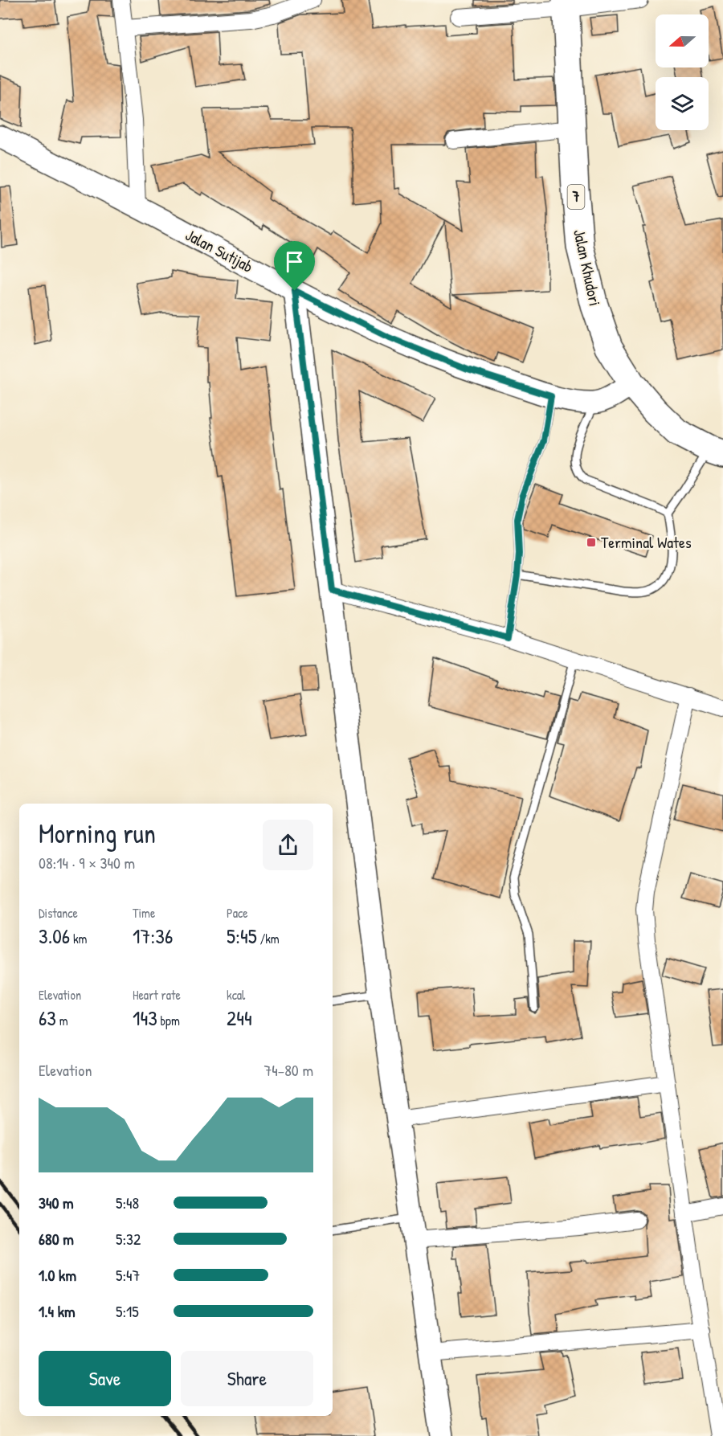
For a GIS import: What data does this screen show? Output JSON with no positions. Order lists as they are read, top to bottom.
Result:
{
  "streets": {
    "highway": ["7", "Jalan Khudori"],
    "street": ["Jalan Sutijab"]
  },
  "crossings": [
    ["7", "Jalan Sutijab"],
    ["7", "Jalan Khudori"],
    ["Jalan Sutijab", "Jalan Khudori"]
  ],
  "places": {
    "transit": ["Terminal Wates"]
  },
  "north": "left",
  "page": {
    "heading": ["Morning run", "08:14 · 9 × 340 m"],
    "stats": [
      ["Distance", "3.06 km"],
      ["Time", "17:36"],
      ["Pace", "5:45 /km"],
      ["Elevation", "63 m"],
      ["Heart rate", "143 bpm"],
      ["kcal", "244"]
    ],
    "chart": ["Elevation", "74–80 m"],
    "list": [
      {
        "name": "340 m",
        "note": "5:48"
      },
      {
        "name": "680 m",
        "note": "5:32"
      },
      {
        "name": "1.0 km",
        "note": "5:47"
      },
      {
        "name": "1.4 km",
        "note": "5:15"
      }
    ],
    "buttons": ["Save", "Share"]
  }
}
